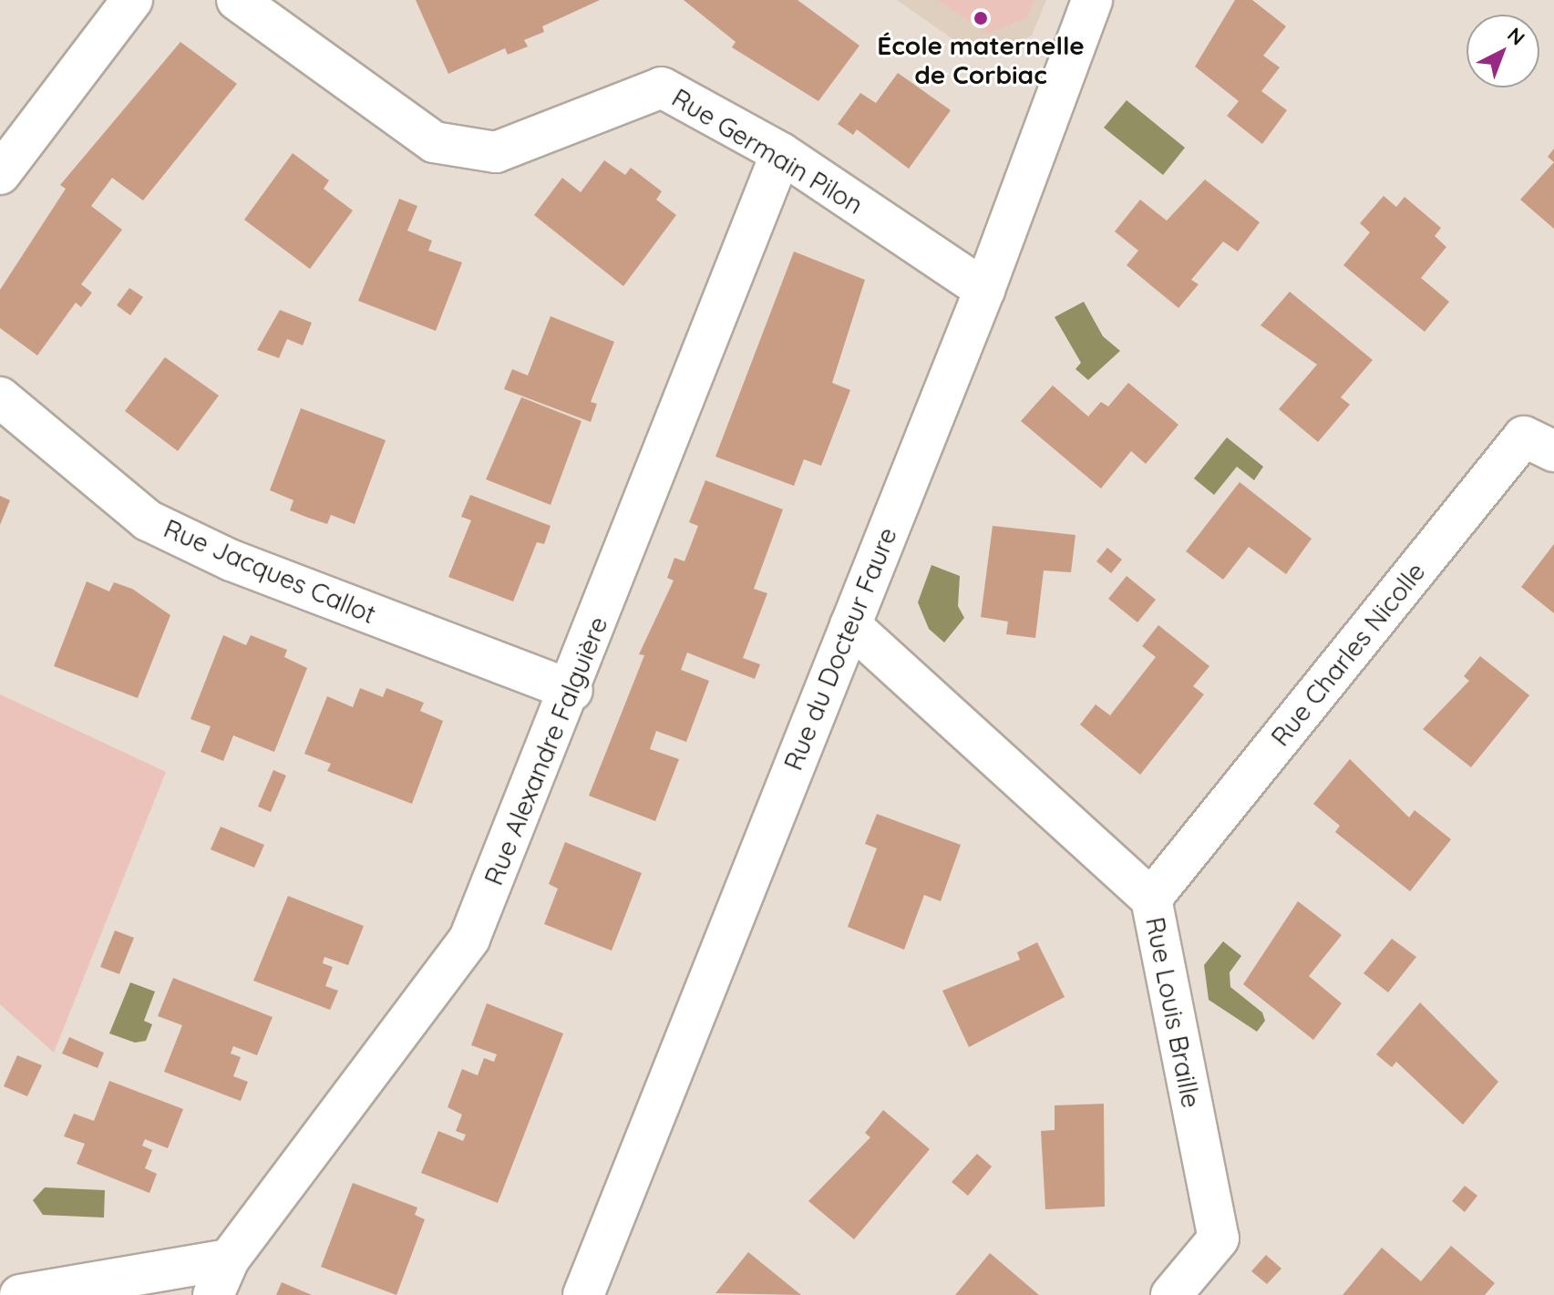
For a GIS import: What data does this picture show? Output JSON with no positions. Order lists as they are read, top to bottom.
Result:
{
  "streets": {
    "street": [
      "Rue Germain Pilon",
      "Rue Jacques Callot",
      "Rue du Docteur Faure",
      "Rue Charles Nicolle",
      "Rue Alexandre Falguière",
      "Rue Louis Braille"
    ]
  },
  "crossings": [
    ["Rue Germain Pilon", "Rue du Docteur Faure"],
    ["Rue Germain Pilon", "Rue Alexandre Falguière"],
    ["Rue Jacques Callot", "Rue Alexandre Falguière"],
    ["Rue du Docteur Faure", "Rue Louis Braille"],
    ["Rue Charles Nicolle", "Rue Louis Braille"]
  ],
  "places": ["École maternelle de Corbiac"],
  "north": "top right"
}
